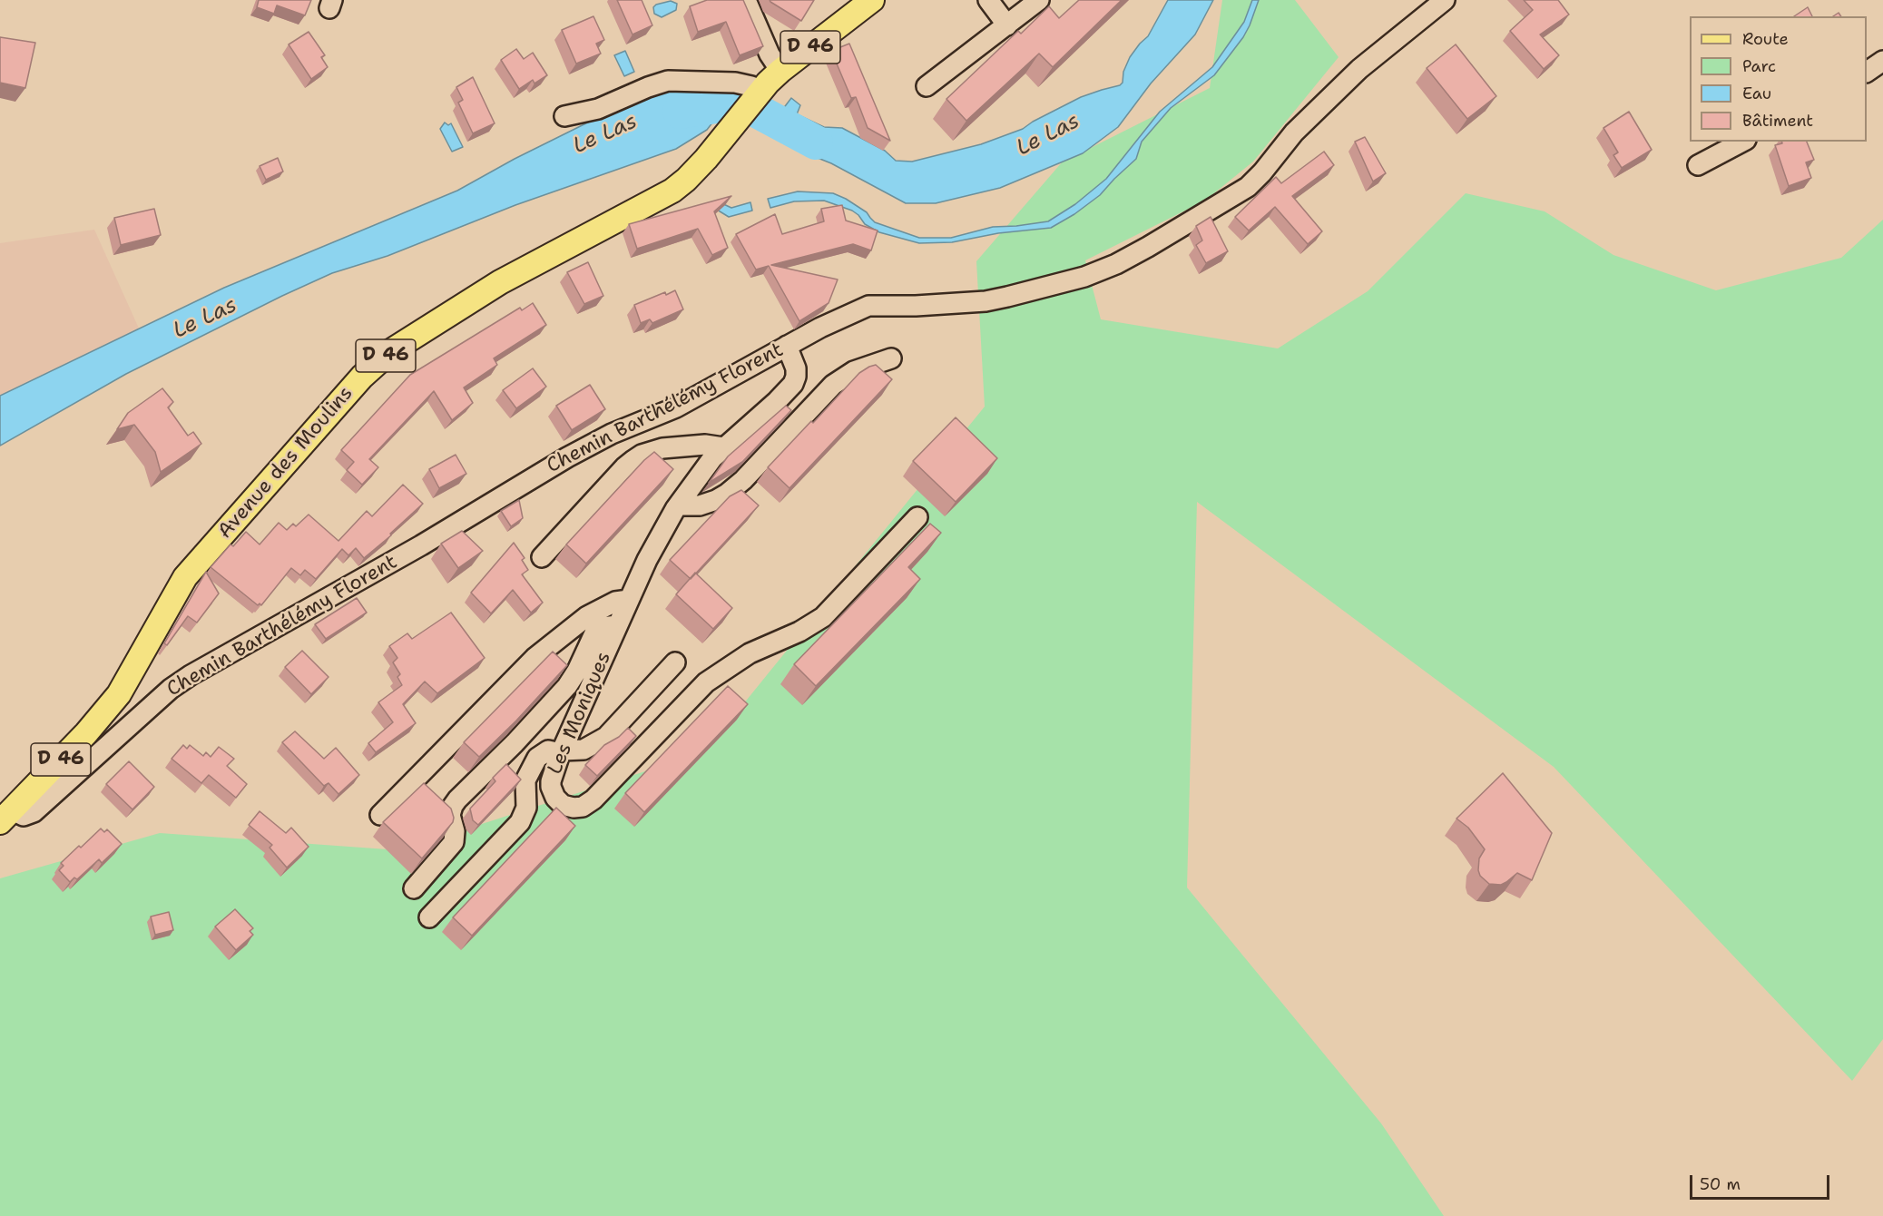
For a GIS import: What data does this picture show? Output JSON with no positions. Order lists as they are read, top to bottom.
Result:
{
  "streets": {
    "main road": ["D 46", "Avenue des Moulins"],
    "street": ["Chemin Barthélémy Florent", "Les Moniques"]
  },
  "crossings": [
    ["Chemin Barthélémy Florent", "Avenue des Moulins"],
    ["Chemin Barthélémy Florent", "Les Moniques"]
  ],
  "water": ["Le Las"],
  "legend": [
    "Route",
    "Parc",
    "Eau",
    "Bâtiment"
  ],
  "scale_bar": "50 m"
}
